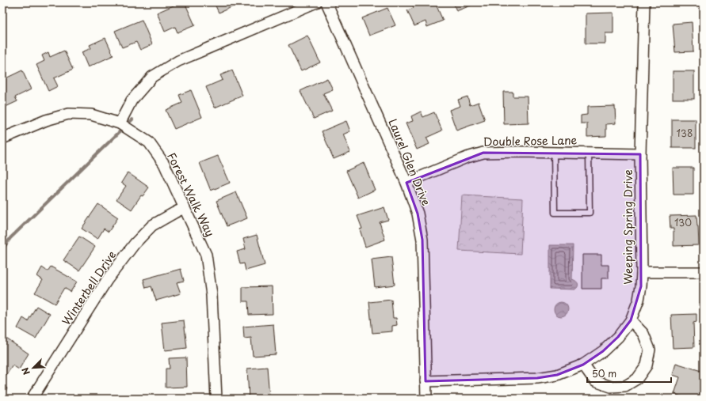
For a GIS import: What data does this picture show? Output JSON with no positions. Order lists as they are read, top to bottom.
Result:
{
  "streets": {
    "street": [
      "Double Rose Lane",
      "Laurel Glen Drive",
      "Forest Walk Way",
      "Weeping Spring Drive",
      "Winterbell Drive"
    ]
  },
  "crossings": [
    ["Double Rose Lane", "Laurel Glen Drive"],
    ["Double Rose Lane", "Weeping Spring Drive"],
    ["Laurel Glen Drive", "Weeping Spring Drive"],
    ["Forest Walk Way", "Winterbell Drive"]
  ],
  "house_numbers": ["138", "130"],
  "scale_bar": "50 m",
  "north": "bottom left"
}
